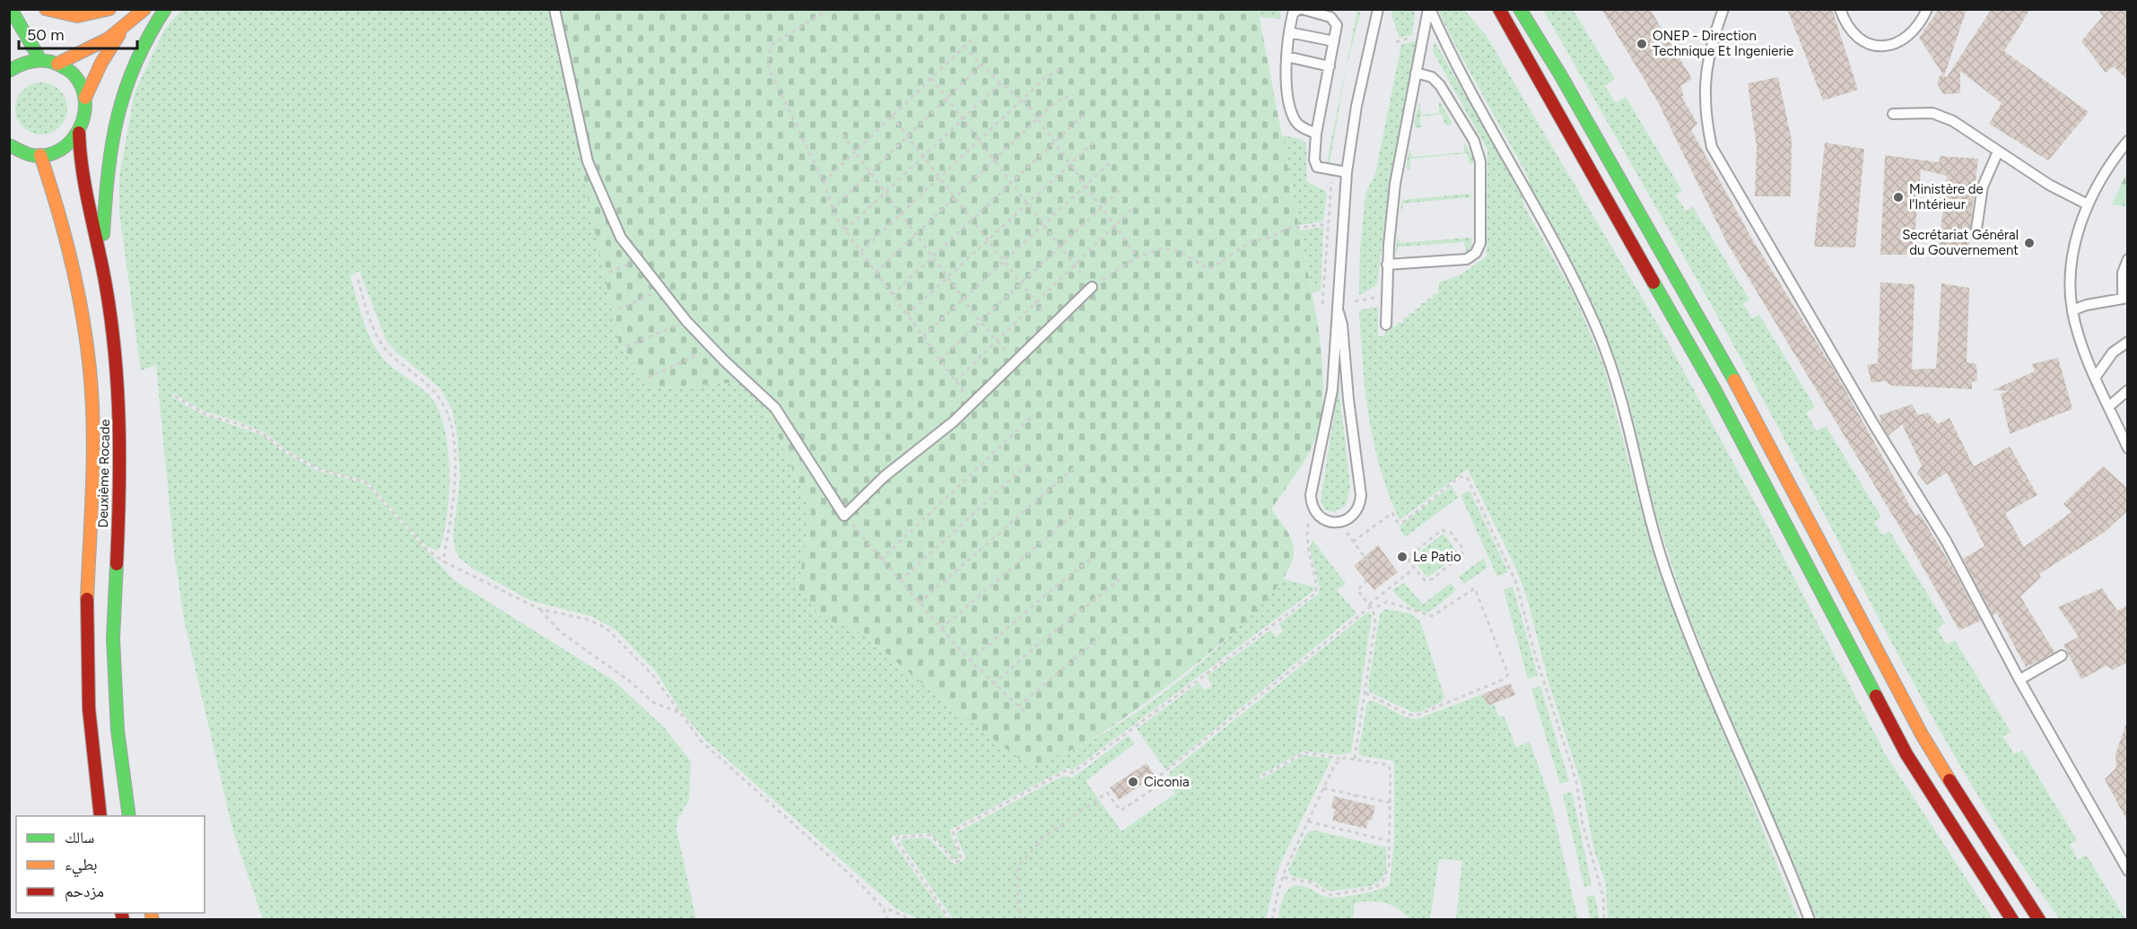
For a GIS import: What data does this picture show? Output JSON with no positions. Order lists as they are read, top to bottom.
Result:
{
  "streets": {
    "main road": ["Deuxième Rocade"]
  },
  "places": [
    "ONEP - Direction Technique Et Ingenierie",
    "Ministère de l'Intérieur",
    "Secrétariat Général du Gouvernement",
    "Le Patio",
    "Ciconia"
  ],
  "legend": ["سالك", "بطيء", "مزدحم"],
  "scale_bar": "50 m"
}
